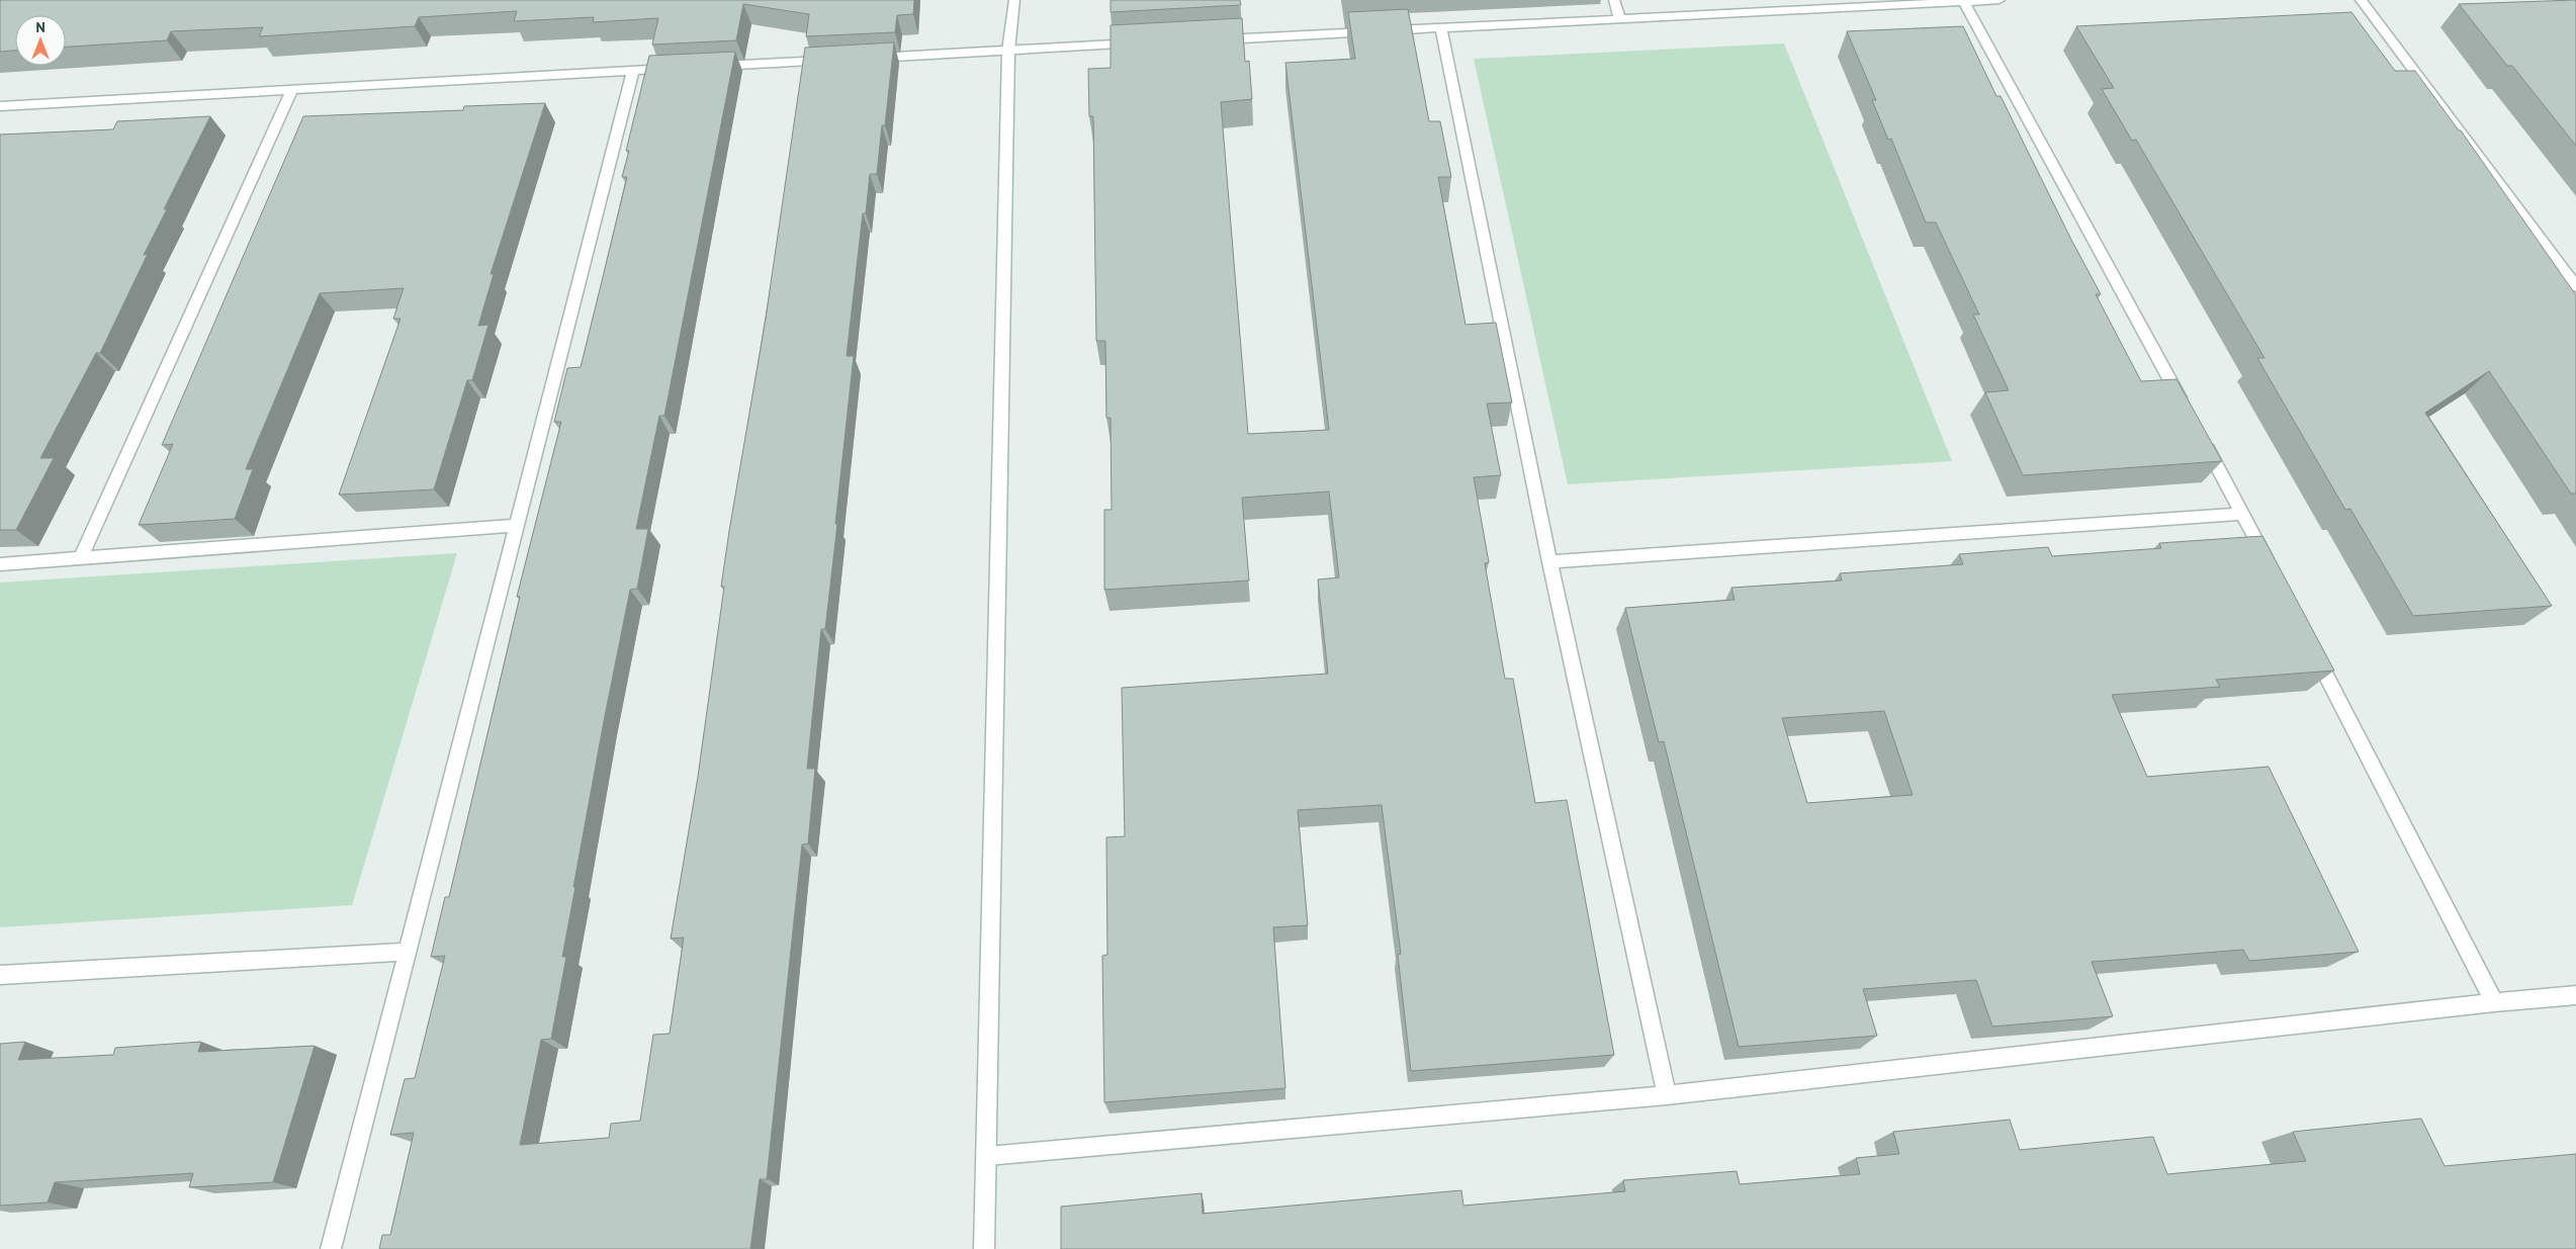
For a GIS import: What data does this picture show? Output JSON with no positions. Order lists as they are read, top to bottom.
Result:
{
  "north": "top"
}
